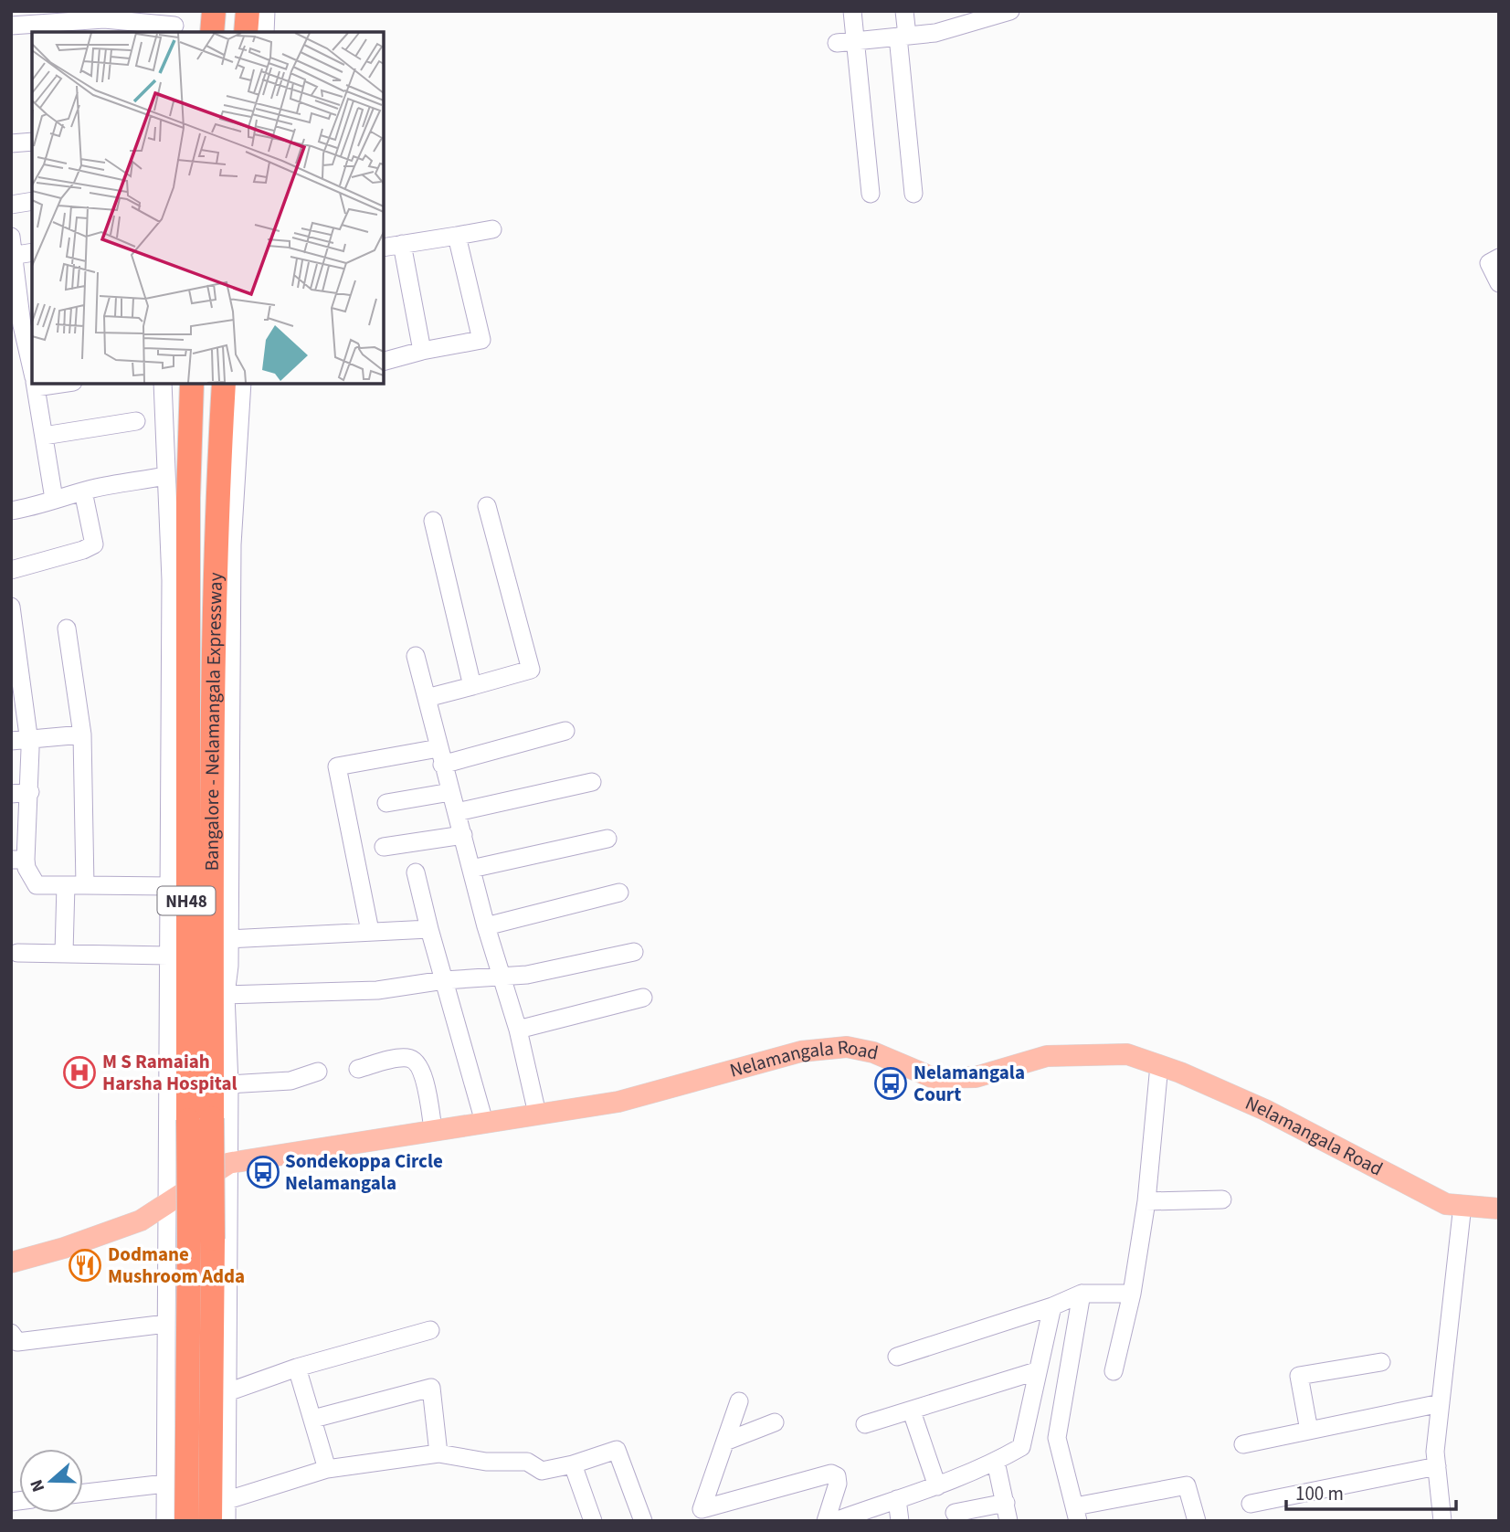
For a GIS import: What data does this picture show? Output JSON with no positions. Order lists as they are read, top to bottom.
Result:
{
  "streets": {
    "highway": ["Bangalore - Nelamangala Expressway", "NH48"],
    "main road": ["Nelamangala Road"]
  },
  "places": {
    "hospital": ["M S Ramaiah Harsha Hospital"],
    "bus stop": ["Nelamangala Court", "Sondekoppa Circle Nelamangala"],
    "restaurant": ["Dodmane Mushroom Adda"]
  },
  "scale_bar": "100 m",
  "north": "left"
}
